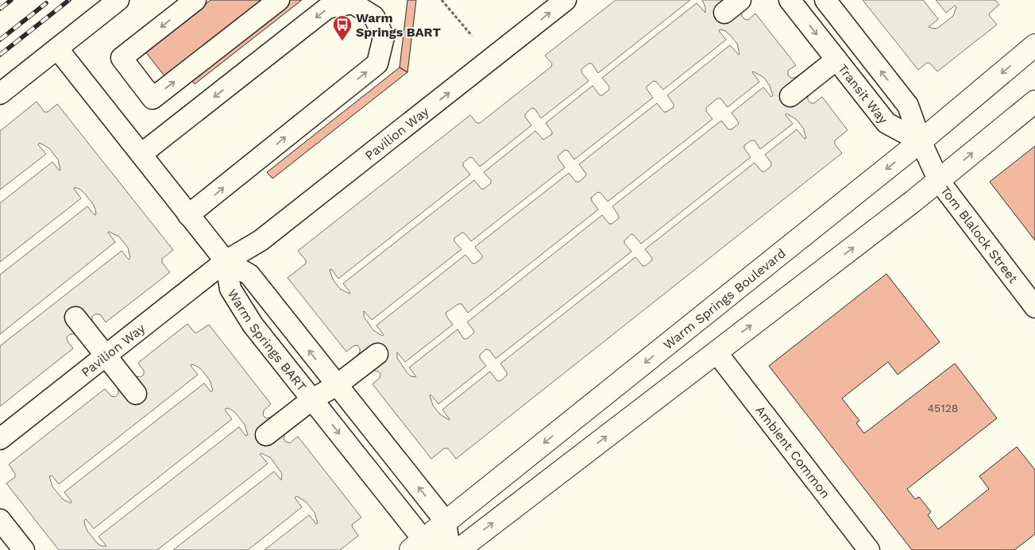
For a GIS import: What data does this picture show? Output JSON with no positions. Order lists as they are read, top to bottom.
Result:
{
  "streets": {
    "main road": ["Warm Springs Boulevard"],
    "street": [
      "Transit Way",
      "Pavilion Way",
      "Tom Blalock Street",
      "Warm Springs BART",
      "Ambient Common"
    ]
  },
  "crossings": [
    ["Transit Way", "Warm Springs Boulevard"],
    ["Pavilion Way", "Warm Springs BART"],
    ["Warm Springs Boulevard", "Warm Springs BART"]
  ],
  "places": {
    "bus stop": ["Warm Springs BART"]
  },
  "house_numbers": ["45128"]
}
